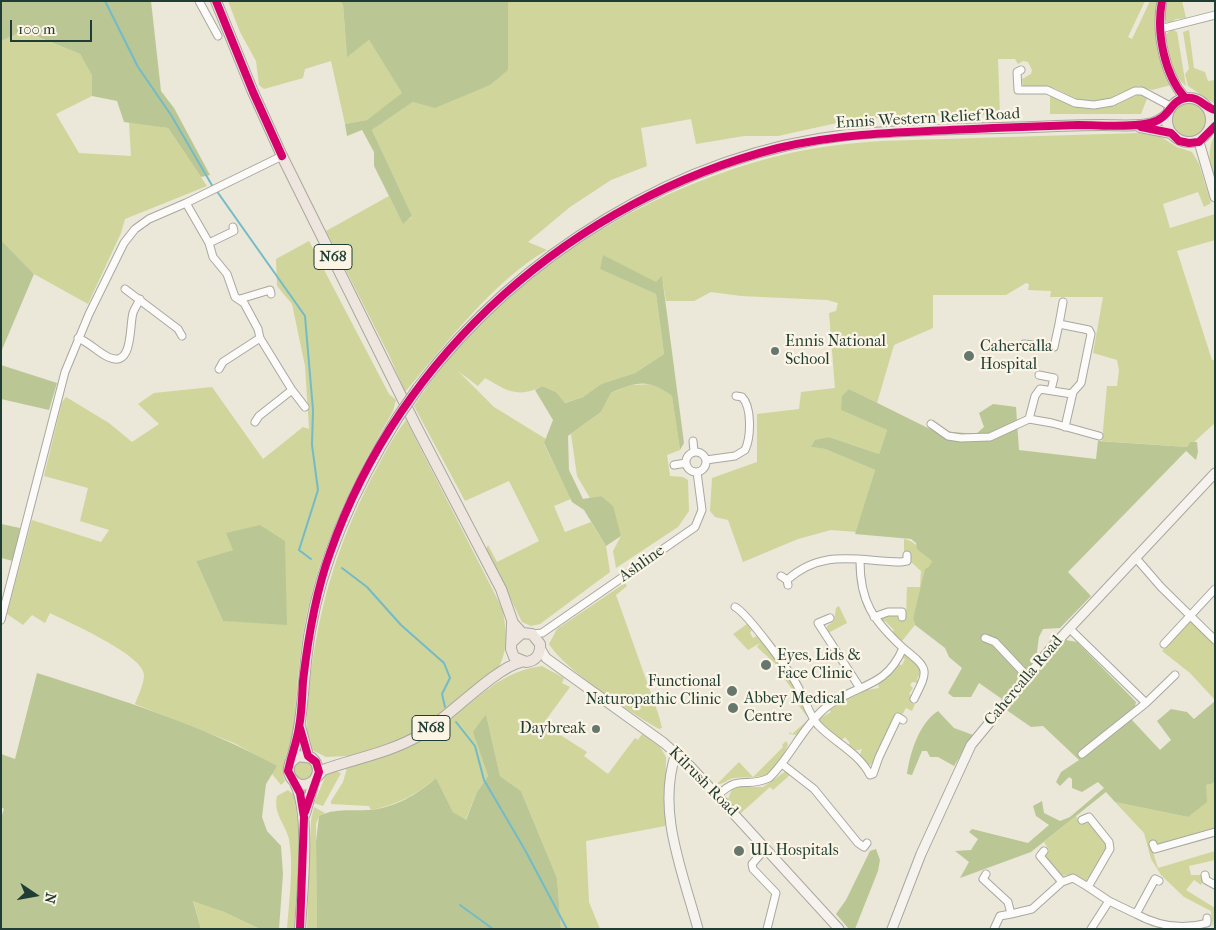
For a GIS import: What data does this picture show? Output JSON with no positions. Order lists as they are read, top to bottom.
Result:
{
  "streets": {
    "main road": ["Ennis Western Relief Road", "N68"],
    "street": ["Ashline", "Cahercalla Road", "Kilrush Road"]
  },
  "crossings": [
    ["Ennis Western Relief Road", "N68"],
    ["N68", "Ashline"],
    ["N68", "Kilrush Road"],
    ["Ashline", "Kilrush Road"]
  ],
  "places": [
    "Ennis National School",
    "Cahercalla Hospital",
    "Eyes, Lids & Face Clinic",
    "Functional Naturopathic Clinic",
    "Abbey Medical Centre",
    "Daybreak",
    "UL Hospitals"
  ],
  "scale_bar": "100 m",
  "north": "right"
}
